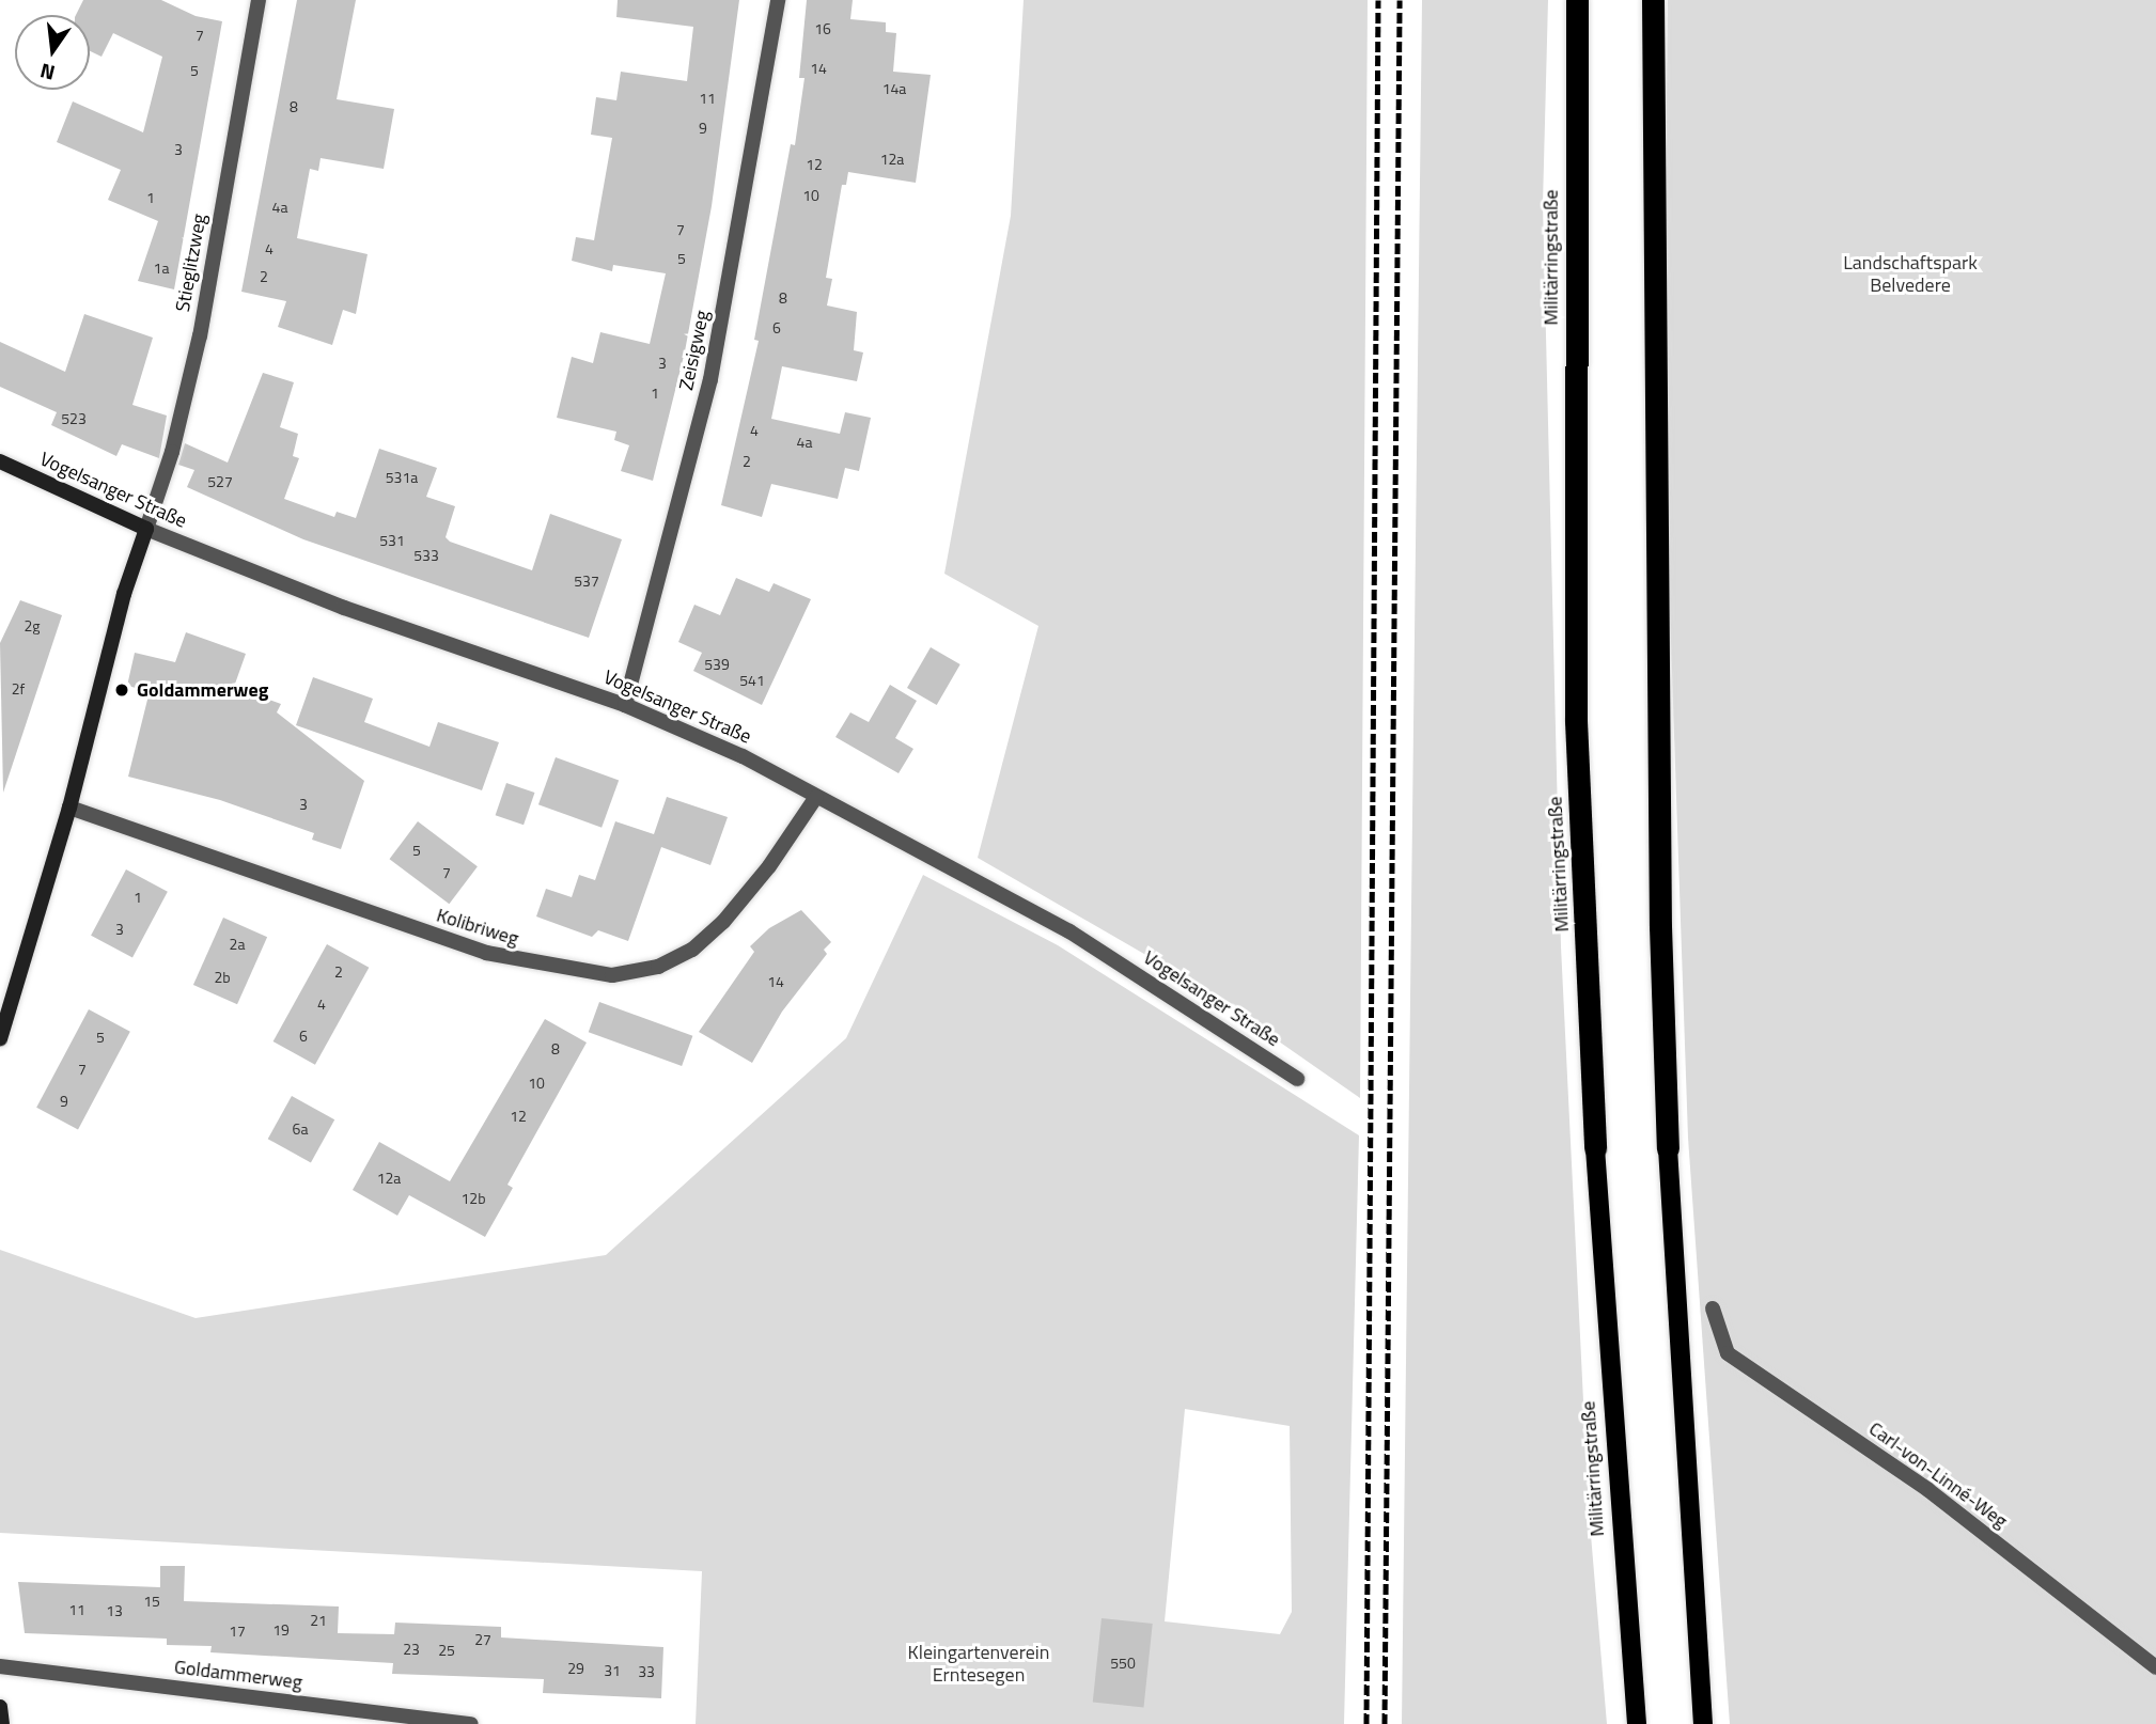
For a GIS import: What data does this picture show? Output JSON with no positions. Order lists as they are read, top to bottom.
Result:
{
  "streets": {
    "highway": ["Militärringstraße"],
    "street": [
      "Stieglitzweg",
      "Zeisigweg",
      "Vogelsanger Straße",
      "Kolibriweg",
      "Carl-von-Linné-Weg",
      "Goldammerweg"
    ]
  },
  "crossings": [
    ["Stieglitzweg", "Vogelsanger Straße"],
    ["Zeisigweg", "Vogelsanger Straße"],
    ["Vogelsanger Straße", "Kolibriweg"]
  ],
  "parks": ["Landschaftspark Belvedere", "Kleingartenverein Erntesegen"],
  "places": ["Goldammerweg"],
  "house_numbers": [
    "16",
    "7",
    "14",
    "5",
    "14a",
    "11",
    "8",
    "9",
    "3",
    "12a",
    "12",
    "10",
    "1",
    "4a",
    "7",
    "4",
    "5",
    "1a",
    "2",
    "8",
    "6",
    "3",
    "1",
    "523",
    "4",
    "4a",
    "2",
    "531a",
    "527",
    "531",
    "533",
    "537",
    "2g",
    "539",
    "541",
    "2f",
    "3",
    "5",
    "7",
    "1",
    "3",
    "2a",
    "2",
    "2b",
    "14",
    "4",
    "6",
    "5",
    "8",
    "7",
    "10",
    "9",
    "12",
    "6a",
    "12a",
    "12b",
    "15",
    "11",
    "13",
    "21",
    "19",
    "17",
    "27",
    "23",
    "25",
    "550",
    "29",
    "31",
    "33"
  ],
  "north": "bottom"
}
